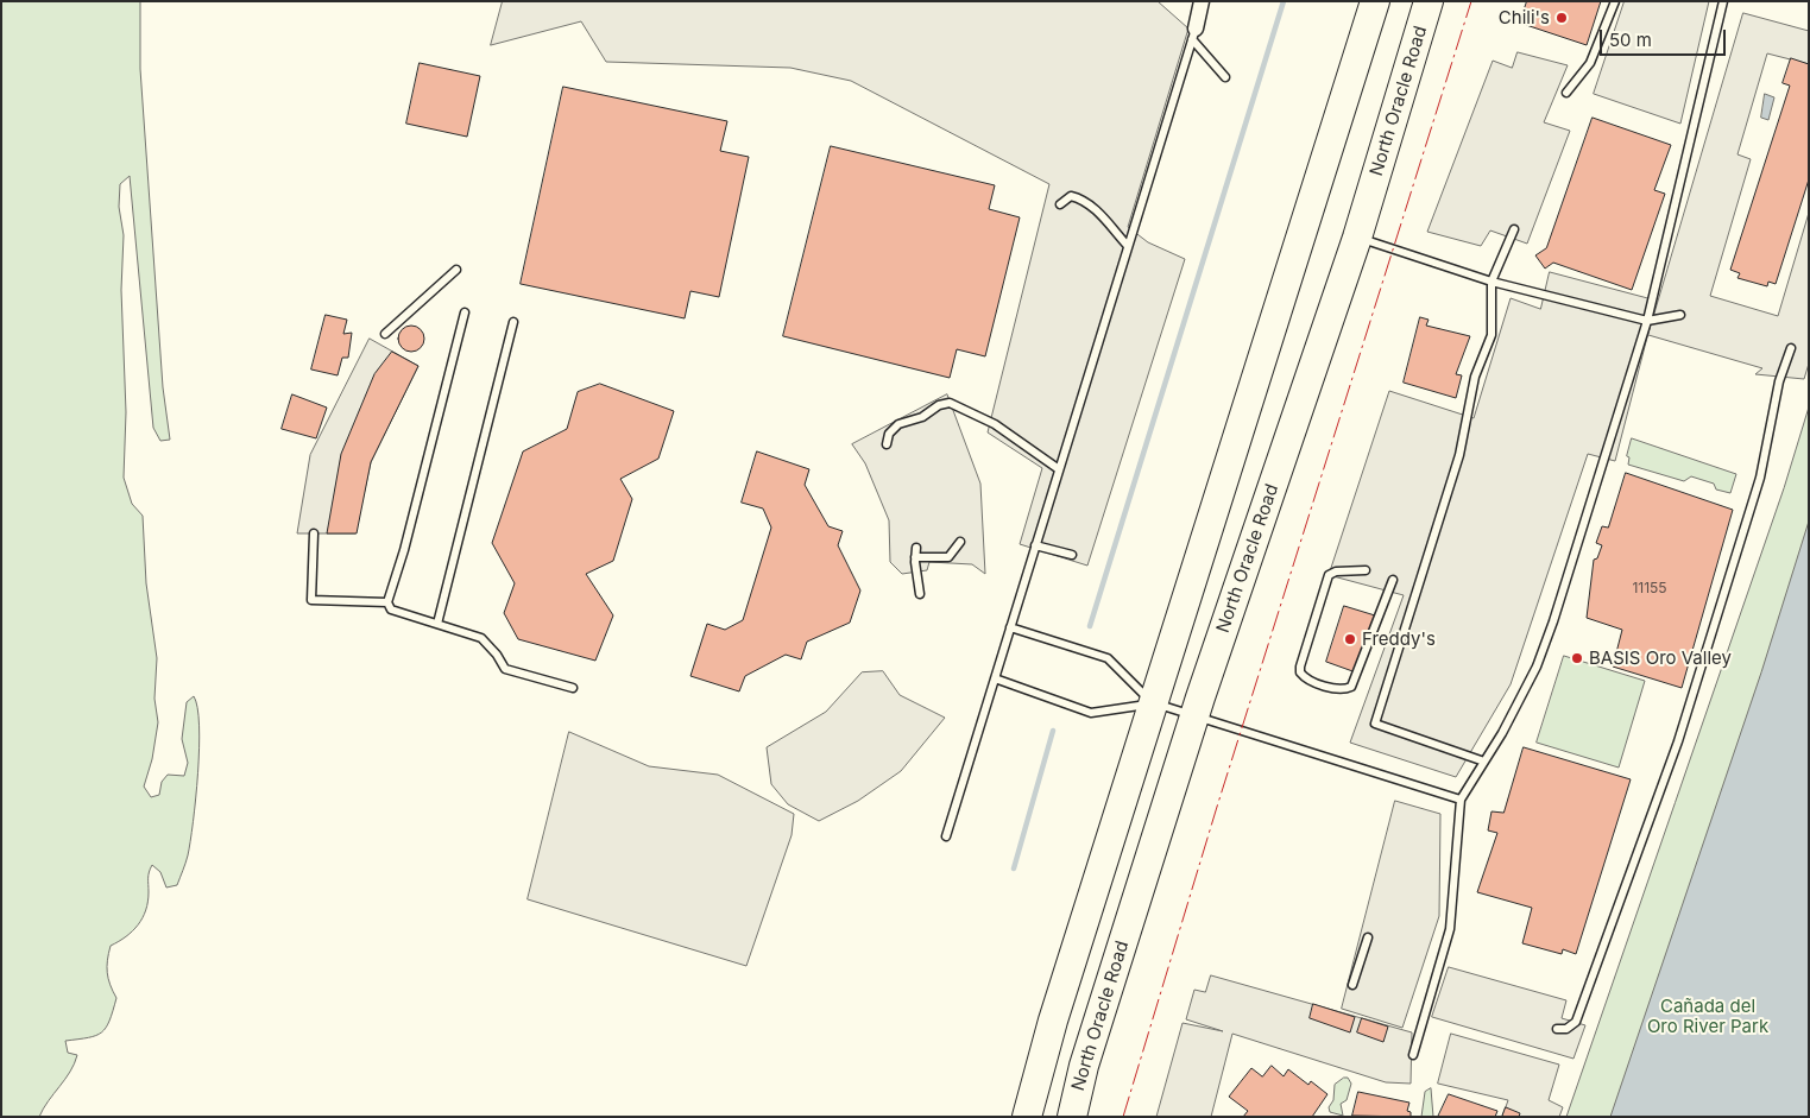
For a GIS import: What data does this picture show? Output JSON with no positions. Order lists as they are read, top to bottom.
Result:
{
  "streets": {
    "highway": ["North Oracle Road"]
  },
  "parks": ["Cañada del Oro River Park"],
  "places": ["Chili's", "Freddy's", "BASIS Oro Valley"],
  "house_numbers": ["11155"],
  "scale_bar": "50 m"
}
